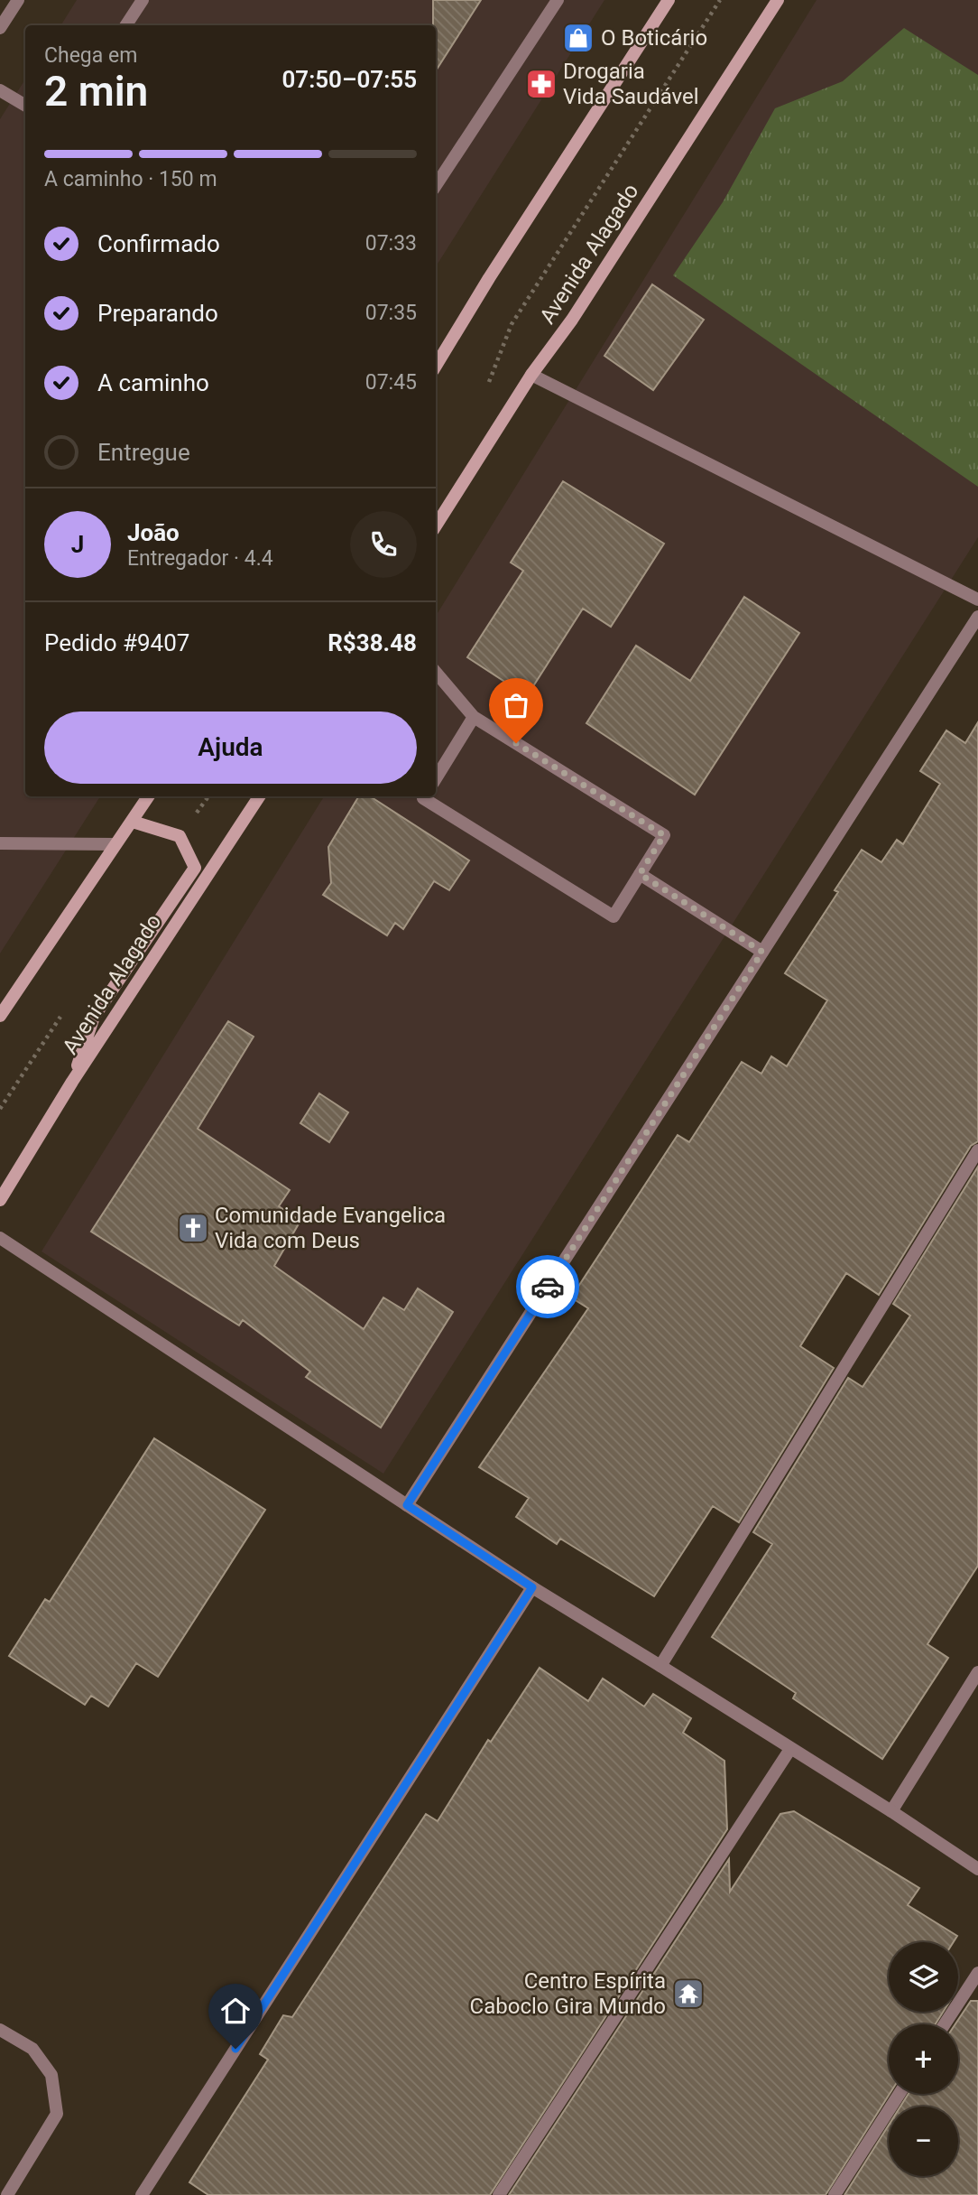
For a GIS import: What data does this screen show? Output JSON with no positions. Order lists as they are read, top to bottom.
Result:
{
  "streets": {
    "main road": ["Avenida Alagado"]
  },
  "places": {
    "shop": ["O Boticário"],
    "pharmacy": ["Drogaria Vida Saudável"],
    "church": ["Comunidade Evangelica Vida com Deus"],
    "temple": ["Centro Espírita Caboclo Gira Mundo"]
  },
  "page": {
    "heading": ["2 min", "Chega em", "07:50–07:55"],
    "panel": [
      "João",
      "Entregador · 4.4",
      "Pedido #9407",
      "R$38.48"
    ],
    "bar": "A caminho · 150 m",
    "list": [
      ["Confirmado", "07:33"],
      ["Preparando", "07:35"],
      ["A caminho", "07:45"],
      "Entregue"
    ],
    "round": "J",
    "buttons": "Ajuda",
    "map_buttons": ["+", "−"]
  }
}
